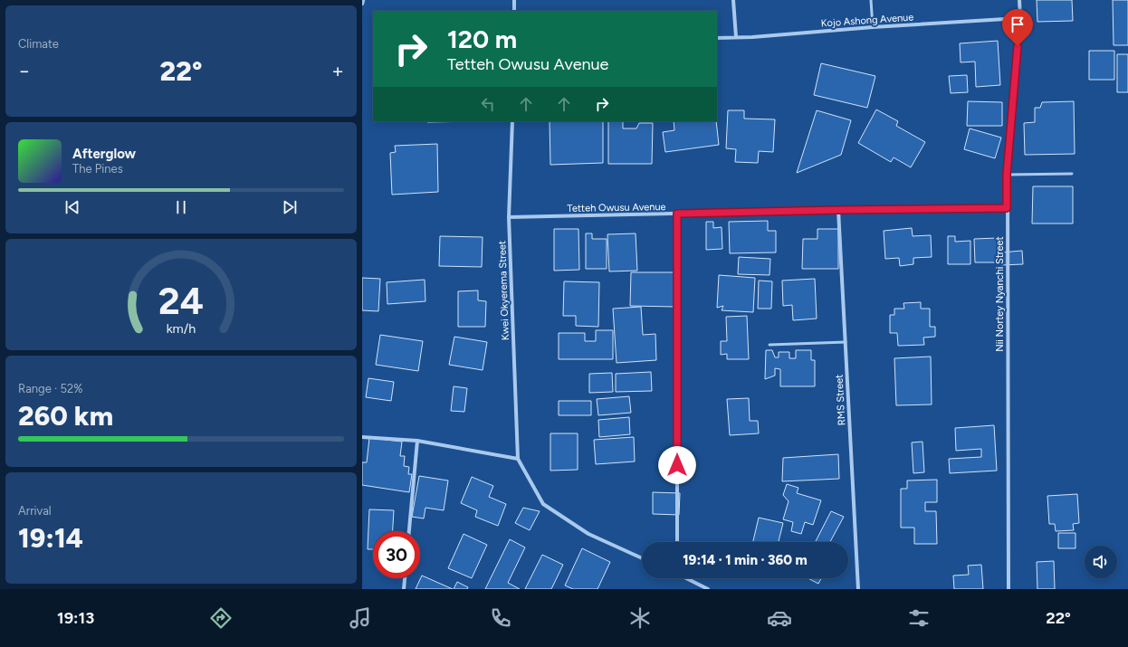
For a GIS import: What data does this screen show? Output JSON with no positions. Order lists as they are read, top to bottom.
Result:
{
  "streets": {
    "street": [
      "Kojo Ashong Avenue",
      "Tetteh Owusu Avenue",
      "Kwei Okyerema Street",
      "Nii Nortey Nyanchi Street",
      "RMS Street"
    ]
  },
  "crossings": [
    ["Kojo Ashong Avenue", "Nii Nortey Nyanchi Street"],
    ["Tetteh Owusu Avenue", "Kwei Okyerema Street"],
    ["Tetteh Owusu Avenue", "Nii Nortey Nyanchi Street"],
    ["Tetteh Owusu Avenue", "RMS Street"]
  ],
  "page": {
    "tile": [
      "Climate",
      ["Range · 52%", "260 km"],
      ["Arrival", "19:14"]
    ],
    "turn": ["120 m", "Tetteh Owusu Avenue"],
    "heat": ["−", "22°", "+"],
    "song": ["Afterglow", "The Pines"],
    "limit": "30",
    "trip": "19:14 · 1 min · 360 m",
    "tabs": ["19:13", "22°"],
    "gauge": ["24", "km/h"]
  }
}
